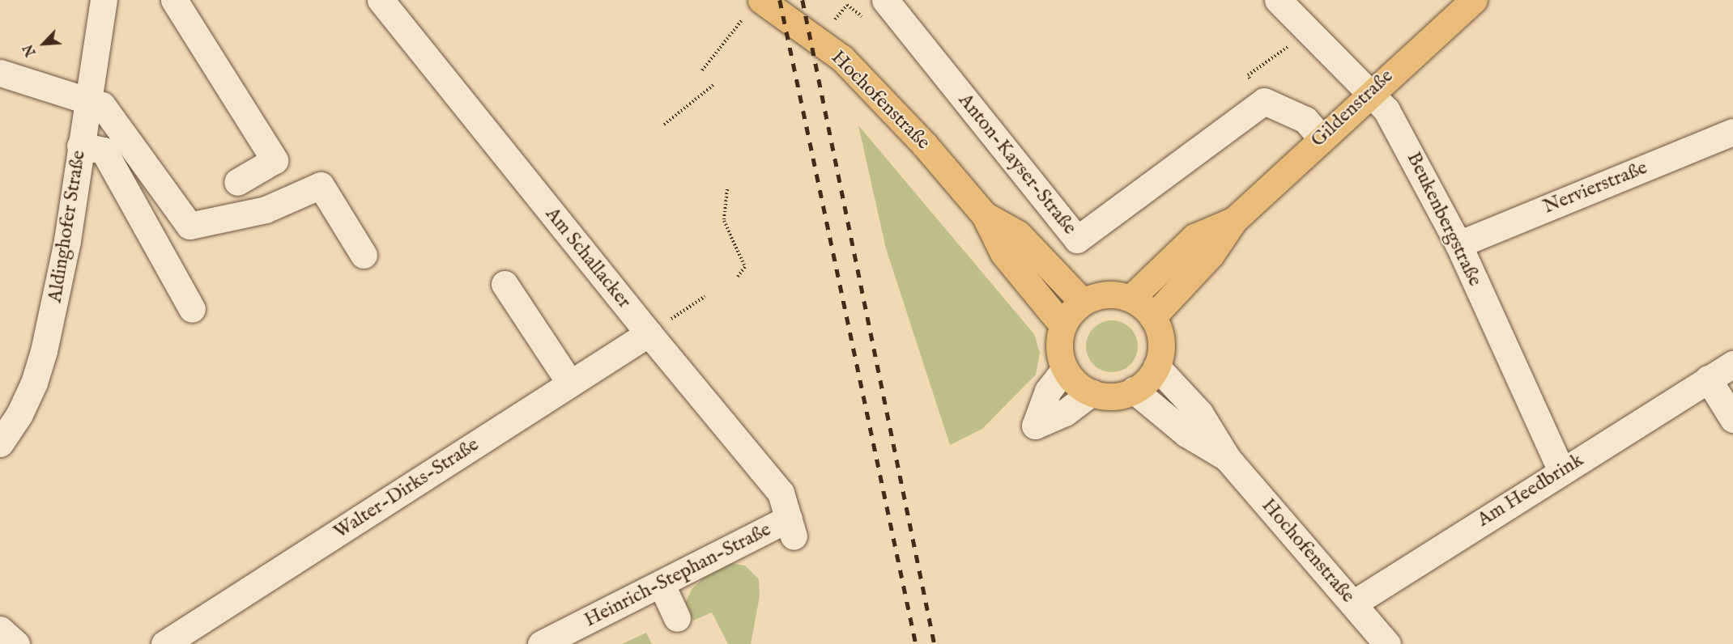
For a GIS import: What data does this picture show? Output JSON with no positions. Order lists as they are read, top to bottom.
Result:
{
  "streets": {
    "main road": ["Hochofenstraße", "Gildenstraße"],
    "street": [
      "Anton-Kayser-Straße",
      "Nervierstraße",
      "Beukenbergstraße",
      "Aldinghofer Straße",
      "Am Schallacker",
      "Walter-Dirks-Straße",
      "Am Heedbrink",
      "Heinrich-Stephan-Straße"
    ]
  },
  "crossings": [
    ["Hochofenstraße", "Gildenstraße"],
    ["Hochofenstraße", "Am Heedbrink"],
    ["Gildenstraße", "Beukenbergstraße"],
    ["Nervierstraße", "Beukenbergstraße"],
    ["Beukenbergstraße", "Am Heedbrink"],
    ["Am Schallacker", "Walter-Dirks-Straße"],
    ["Am Schallacker", "Heinrich-Stephan-Straße"]
  ],
  "north": "bottom left"
}
